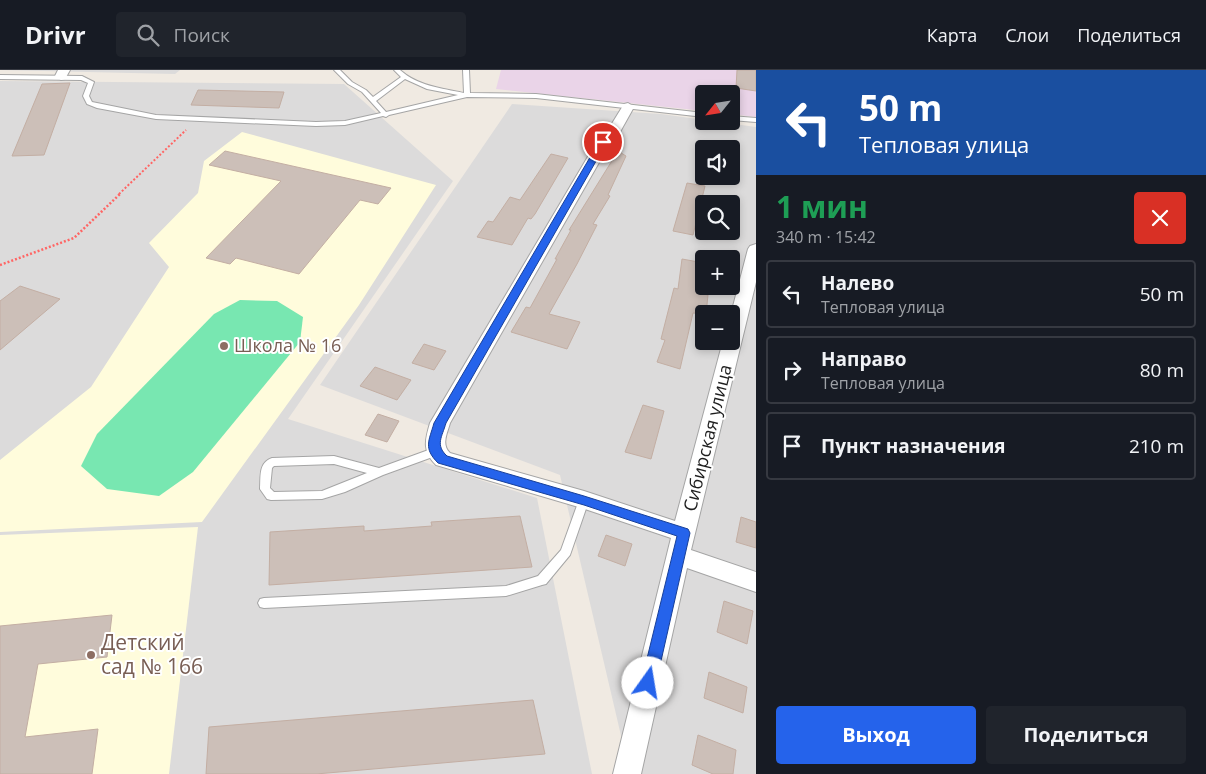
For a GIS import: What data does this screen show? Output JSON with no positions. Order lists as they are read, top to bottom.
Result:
{
  "streets": {
    "street": ["Сибирская улица"]
  },
  "places": ["Школа № 16", "Детский сад № 166"],
  "north": "bottom left",
  "page": {
    "header": "Drivr",
    "search": "Поиск",
    "nav": ["Карта", "Слои", "Поделиться"],
    "turn": ["50 m", "Тепловая улица"],
    "map_buttons": ["+", "−"],
    "heading": ["1 мин", "340 m · 15:42"],
    "list": [
      {
        "name": "Налево",
        "note": "Тепловая улица",
        "value": "50 m"
      },
      {
        "name": "Направо",
        "note": "Тепловая улица",
        "value": "80 m"
      },
      {
        "name": "Пункт назначения",
        "value": "210 m"
      }
    ],
    "buttons": ["Выход", "Поделиться"]
  }
}
